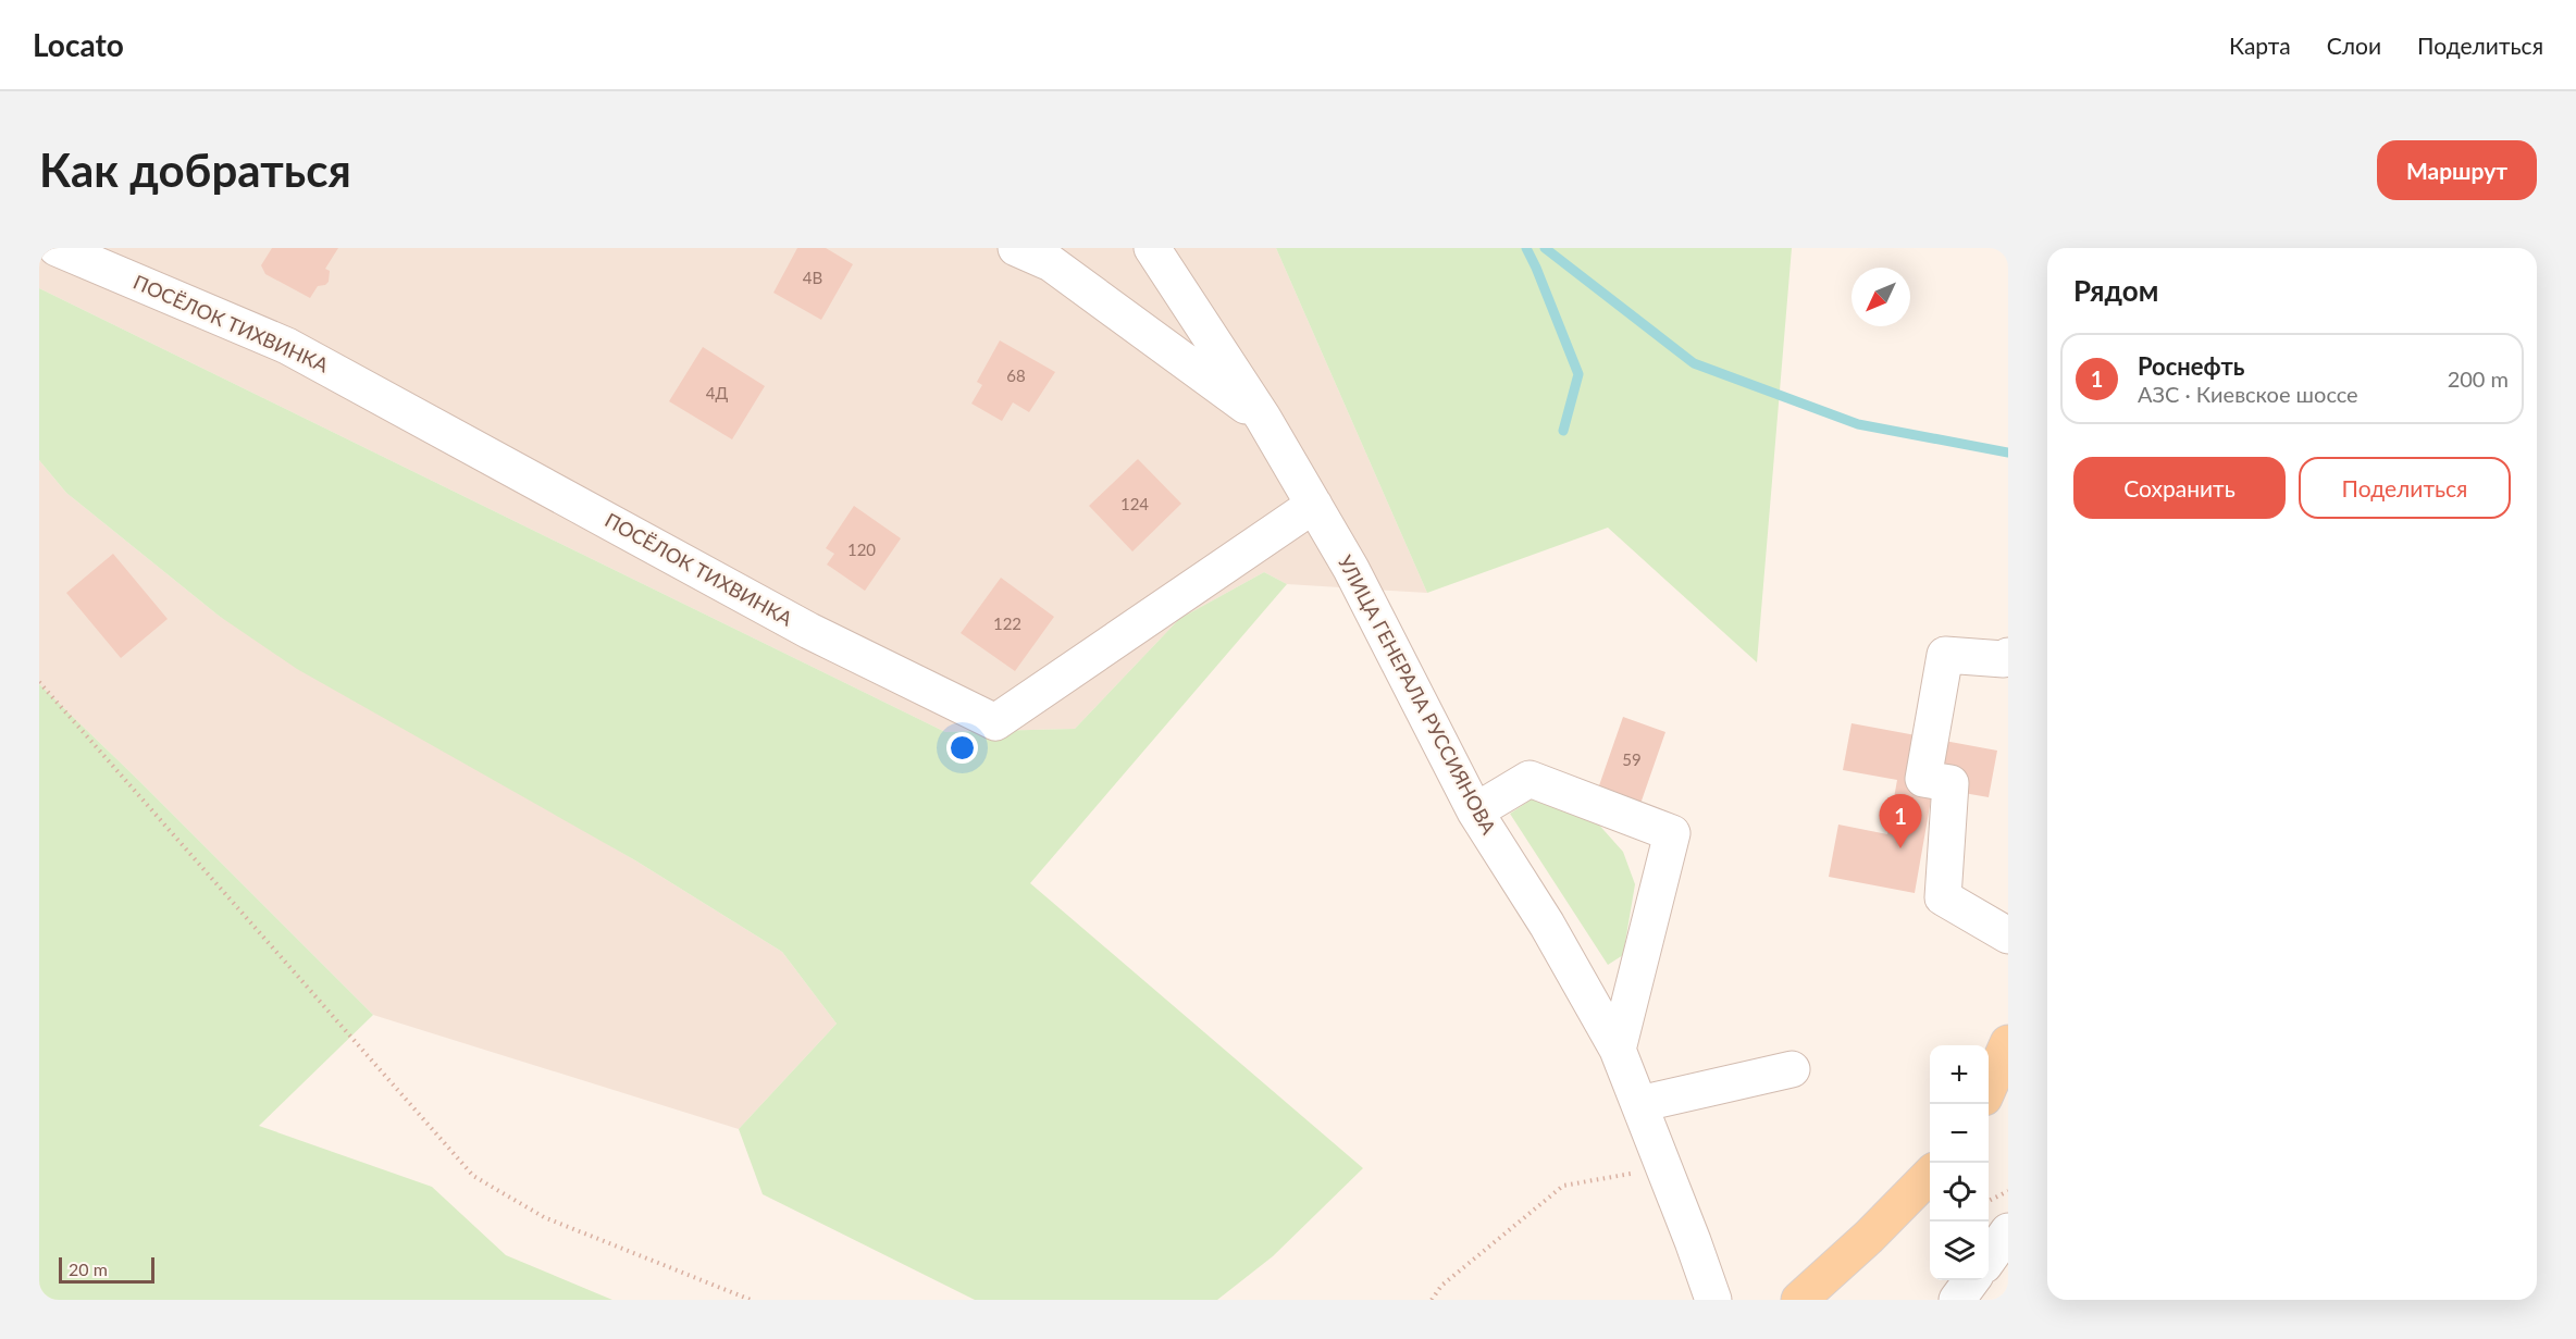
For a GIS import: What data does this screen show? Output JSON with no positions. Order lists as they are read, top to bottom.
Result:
{
  "streets": {
    "street": ["ПОСЁЛОК ТИХВИНКА", "УЛИЦА ГЕНЕРАЛА РУССИЯНОВА"]
  },
  "crossings": [
    ["ПОСЁЛОК ТИХВИНКА", "УЛИЦА ГЕНЕРАЛА РУССИЯНОВА"]
  ],
  "house_numbers": [
    "4В",
    "68",
    "4Д",
    "124",
    "120",
    "122",
    "59"
  ],
  "scale_bar": "20 m",
  "north": "bottom left",
  "page": {
    "header": "Locato",
    "nav": ["Карта", "Слои", "Поделиться"],
    "buttons": [
      "Маршрут",
      ["Сохранить", "Поделиться"]
    ],
    "title": "Как добраться",
    "heading": "Рядом",
    "list": [
      {
        "mark": "1",
        "name": "Роснефть",
        "note": "АЗС · Киевское шоссе",
        "value": "200 m"
      }
    ],
    "pins": "1",
    "map_buttons": ["+", "−"],
    "scale": "20 m"
  }
}
